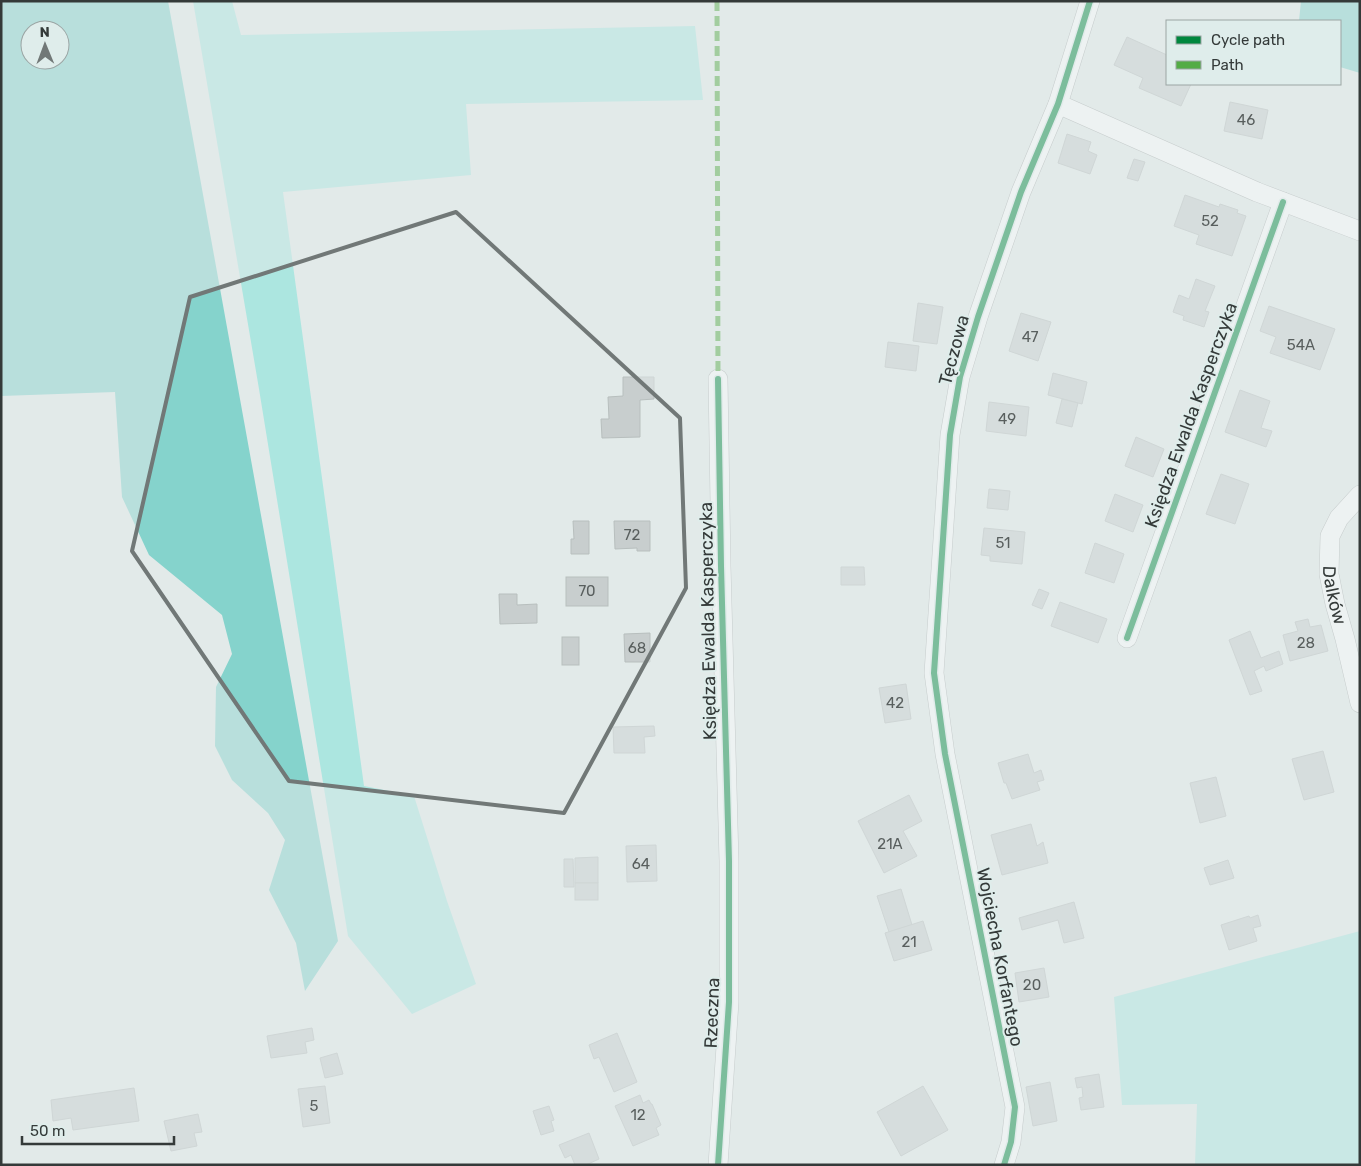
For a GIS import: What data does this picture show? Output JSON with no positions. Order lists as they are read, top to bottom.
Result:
{
  "streets": {
    "street": [
      "Tęczowa",
      "Księdza Ewalda Kasperczyka",
      "Dalków",
      "Wojciecha Korfantego",
      "Rzeczna"
    ]
  },
  "crossings": [
    ["Tęczowa", "Wojciecha Korfantego"],
    ["Księdza Ewalda Kasperczyka", "Rzeczna"]
  ],
  "house_numbers": [
    "46",
    "52",
    "47",
    "54A",
    "49",
    "72",
    "51",
    "70",
    "28",
    "68",
    "42",
    "21A",
    "64",
    "21",
    "20",
    "5",
    "12"
  ],
  "legend": ["Cycle path", "Path"],
  "scale_bar": "50 m",
  "north": "top"
}
